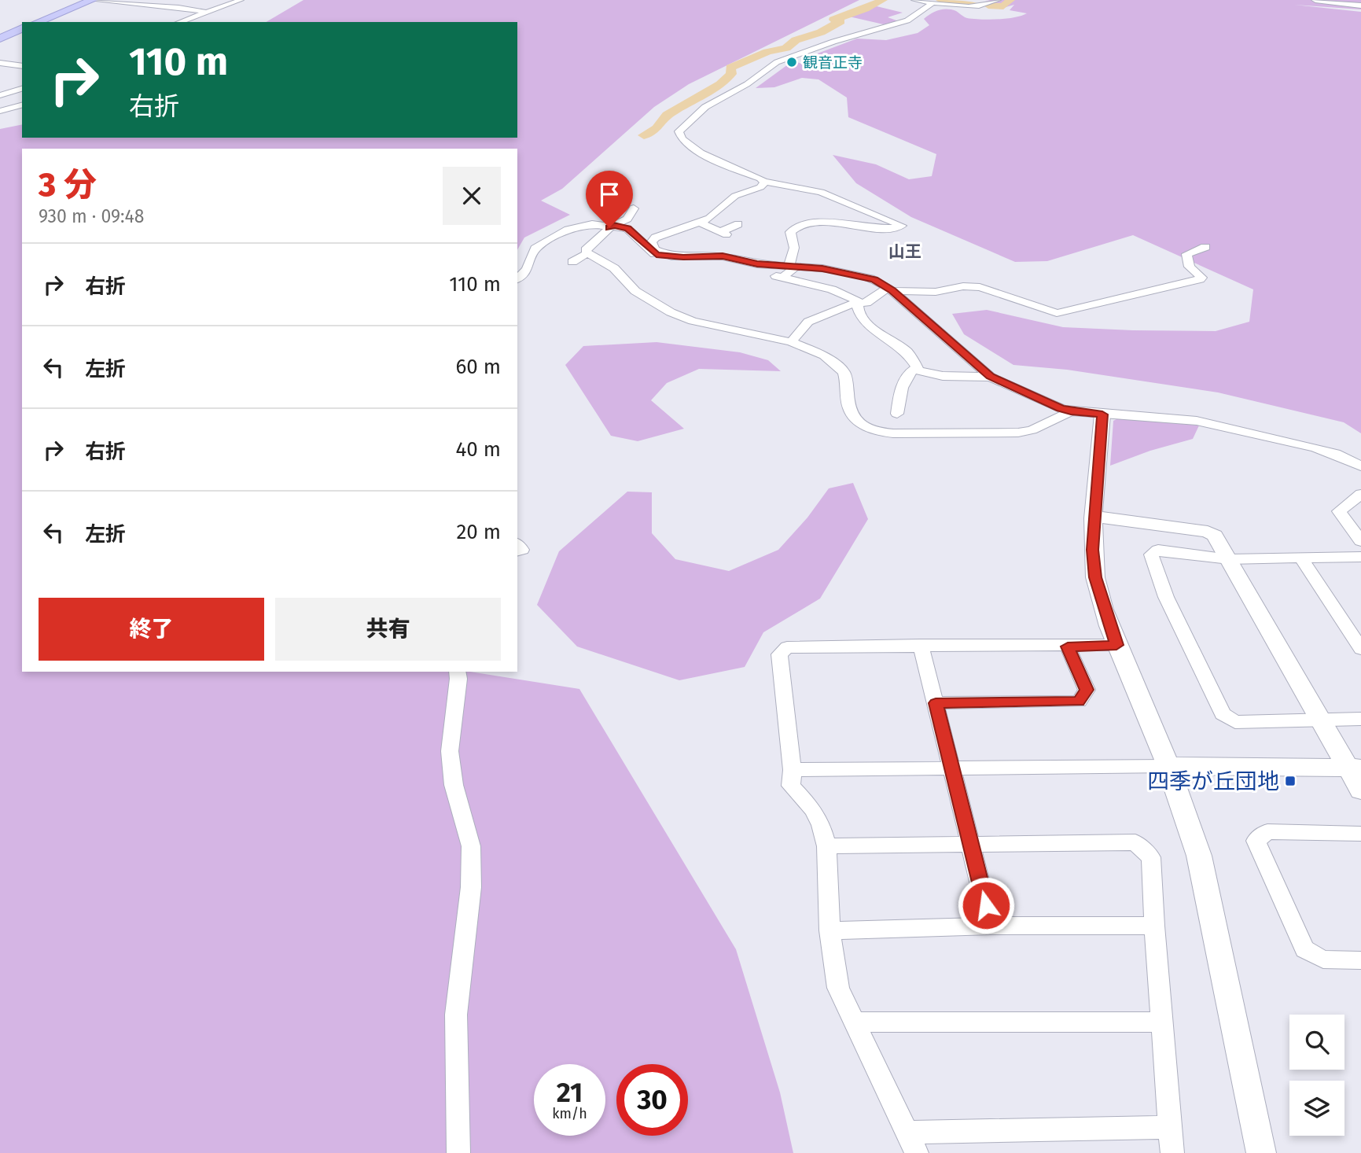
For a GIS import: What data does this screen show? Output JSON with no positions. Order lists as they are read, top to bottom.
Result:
{
  "districts": ["山王"],
  "places": {
    "other": ["観音正寺"],
    "transit": ["四季が丘団地"]
  },
  "page": {
    "turn": ["110 m", "右折"],
    "heading": ["3 分", "930 m · 09:48"],
    "list": [
      {
        "name": "右折",
        "value": "110 m"
      },
      {
        "name": "左折",
        "value": "60 m"
      },
      {
        "name": "右折",
        "value": "40 m"
      },
      {
        "name": "左折",
        "value": "20 m"
      }
    ],
    "buttons": ["終了", "共有"],
    "speed": "21 km/h",
    "limit": "30"
  }
}
